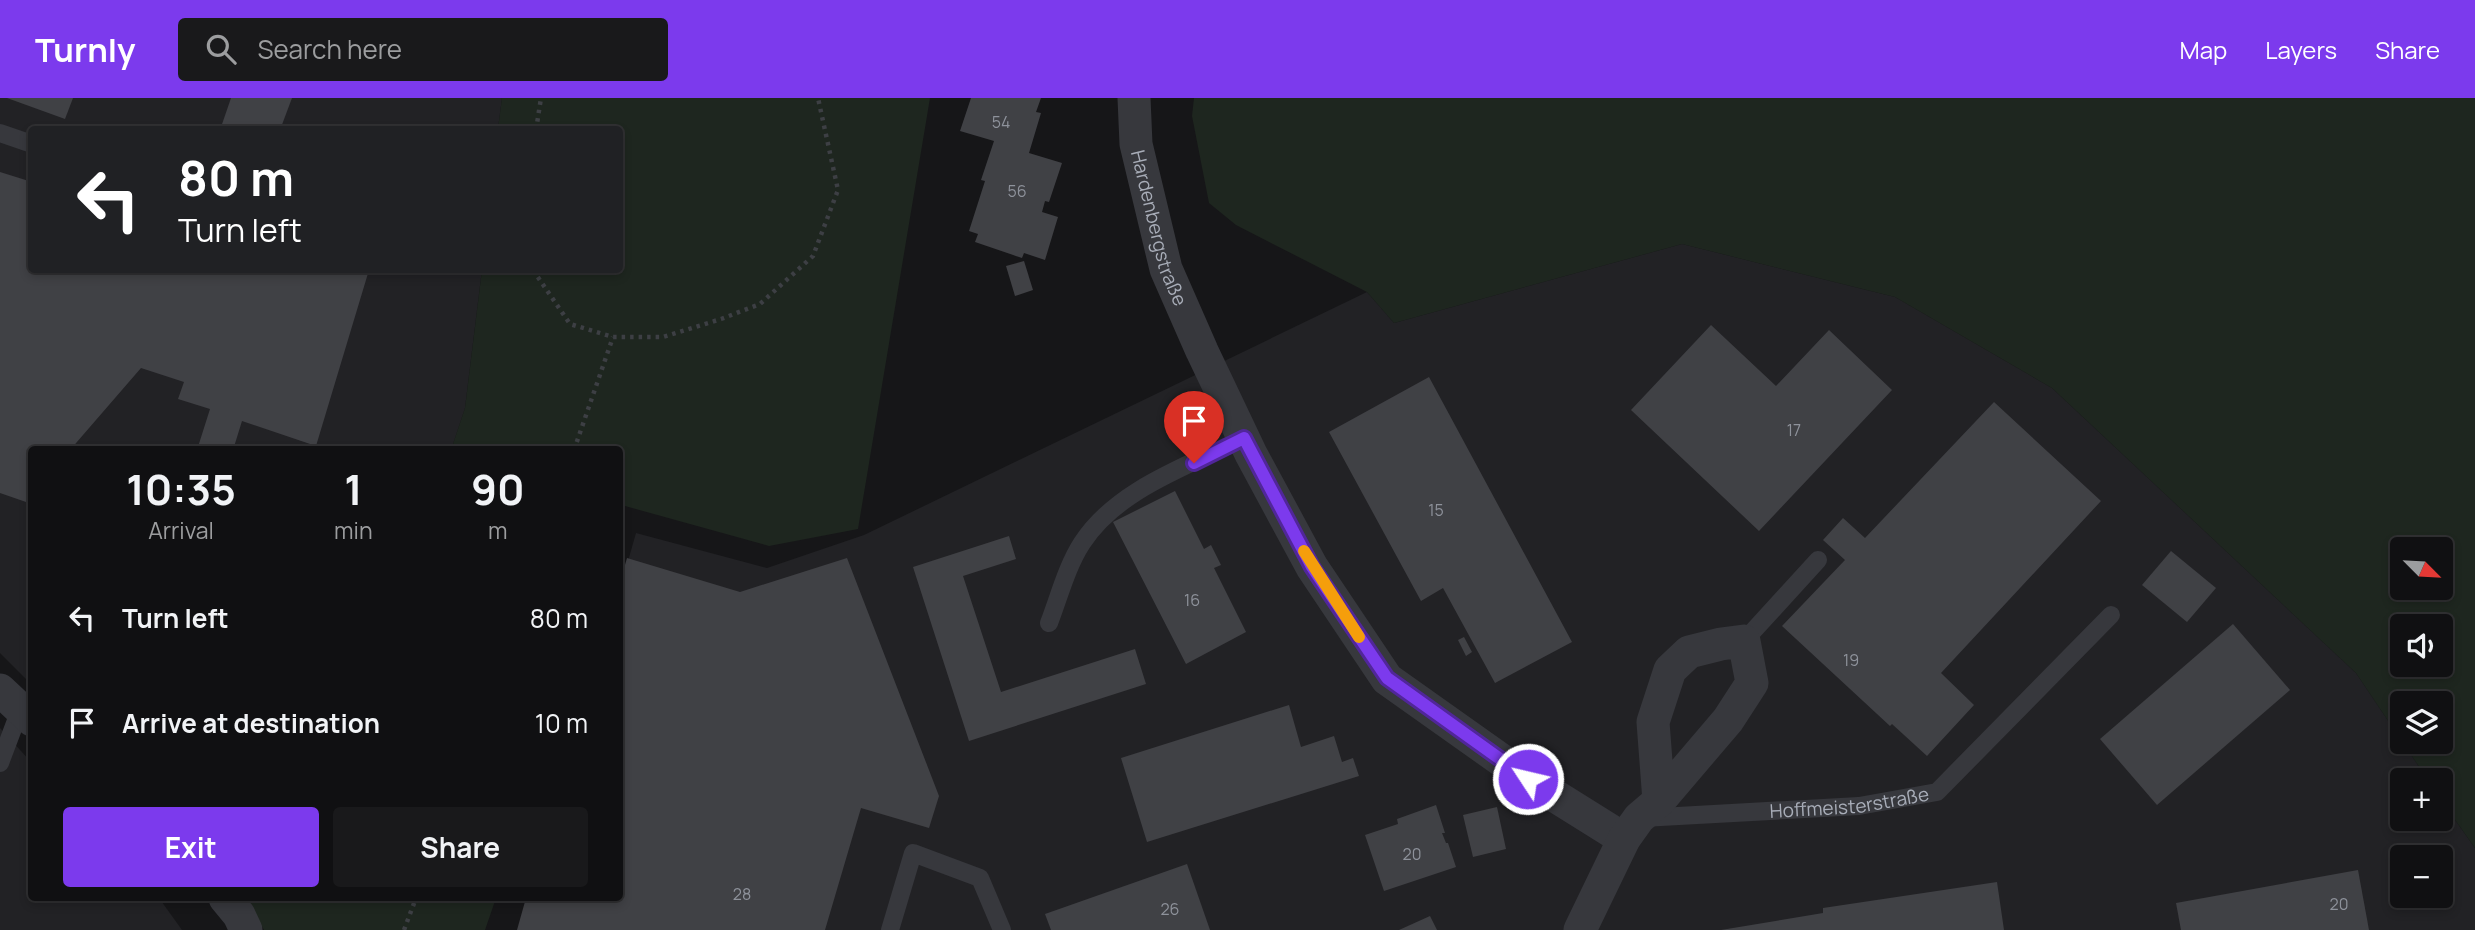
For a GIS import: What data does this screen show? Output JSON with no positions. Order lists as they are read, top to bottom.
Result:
{
  "streets": {
    "street": ["Hardenbergstraße"],
    "lane": ["Hoffmeisterstraße"]
  },
  "house_numbers": [
    "54",
    "56",
    "17",
    "15",
    "16",
    "19",
    "20",
    "28",
    "20",
    "26"
  ],
  "north": "bottom right",
  "page": {
    "header": "Turnly",
    "search": "Search here",
    "nav": ["Map", "Layers", "Share"],
    "turn": ["80 m", "Turn left"],
    "eta": [
      "10:35",
      "Arrival",
      "1",
      "min",
      "90",
      "m"
    ],
    "map_buttons": ["+", "−"],
    "list": [
      {
        "name": "Turn left",
        "value": "80 m"
      },
      {
        "name": "Arrive at destination",
        "value": "10 m"
      }
    ],
    "buttons": ["Exit", "Share"]
  }
}
